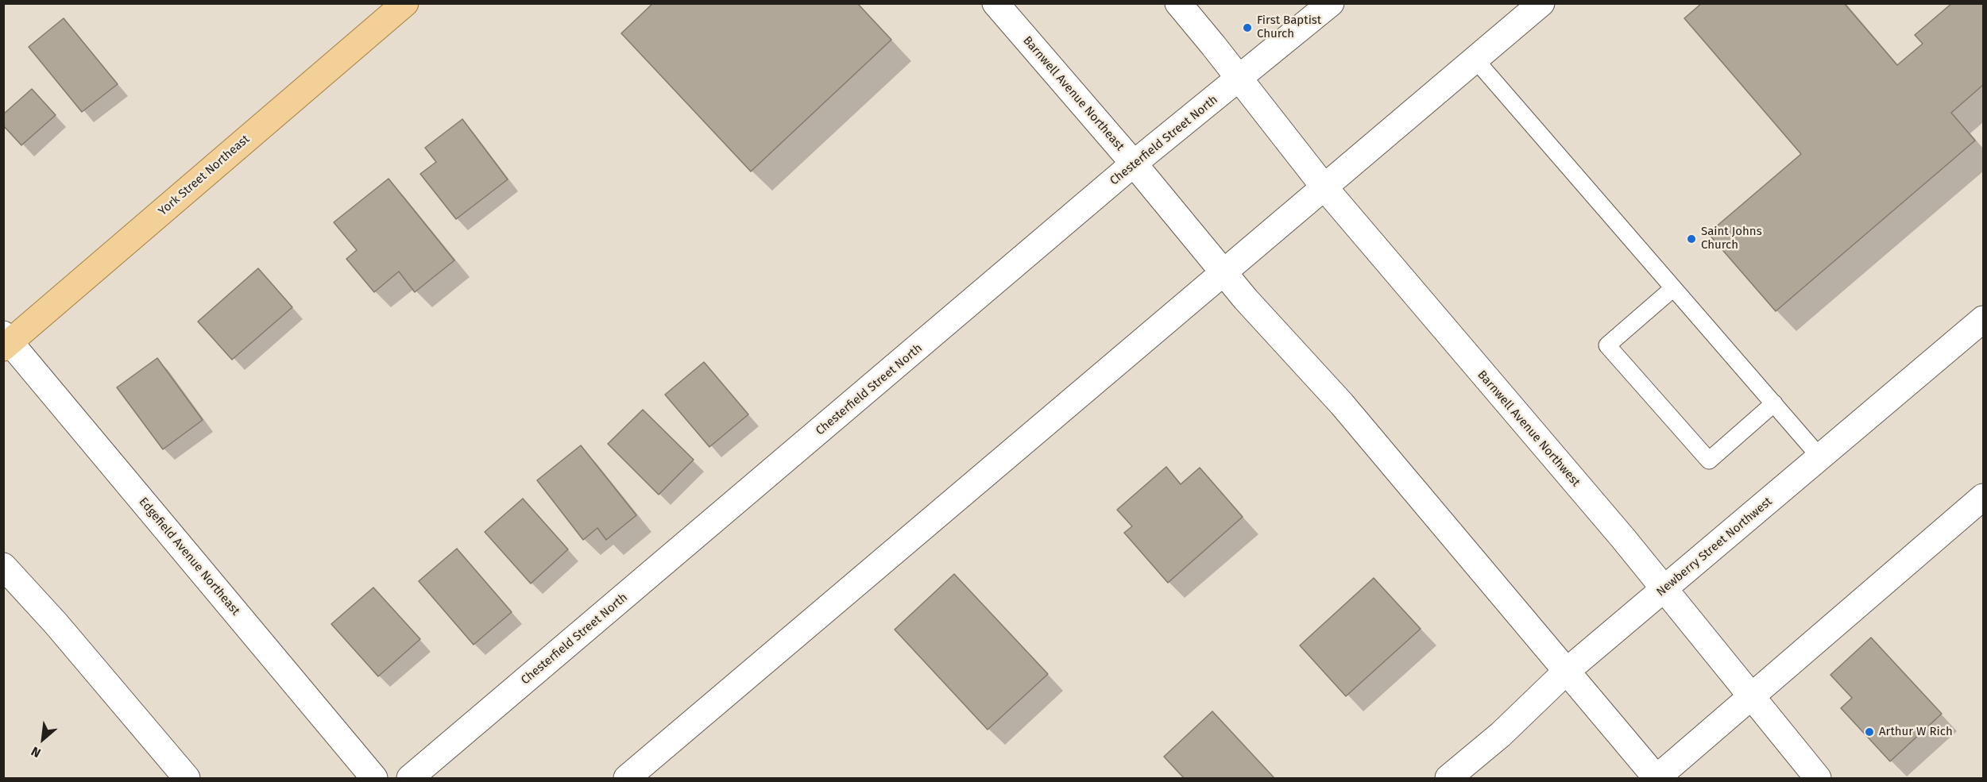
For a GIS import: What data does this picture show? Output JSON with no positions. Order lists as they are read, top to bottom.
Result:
{
  "streets": {
    "main road": ["York Street Northeast"],
    "street": [
      "Barnwell Avenue Northeast",
      "Chesterfield Street North",
      "Barnwell Avenue Northwest",
      "Newberry Street Northwest",
      "Edgefield Avenue Northeast"
    ]
  },
  "crossings": [
    ["Barnwell Avenue Northeast", "Chesterfield Street North"],
    ["Chesterfield Street North", "Barnwell Avenue Northwest"],
    ["York Street Northeast", "Edgefield Avenue Northeast"],
    ["Barnwell Avenue Northwest", "Newberry Street Northwest"]
  ],
  "places": ["First Baptist Church", "Saint Johns Church", "Arthur W Rich"],
  "north": "bottom left"
}
